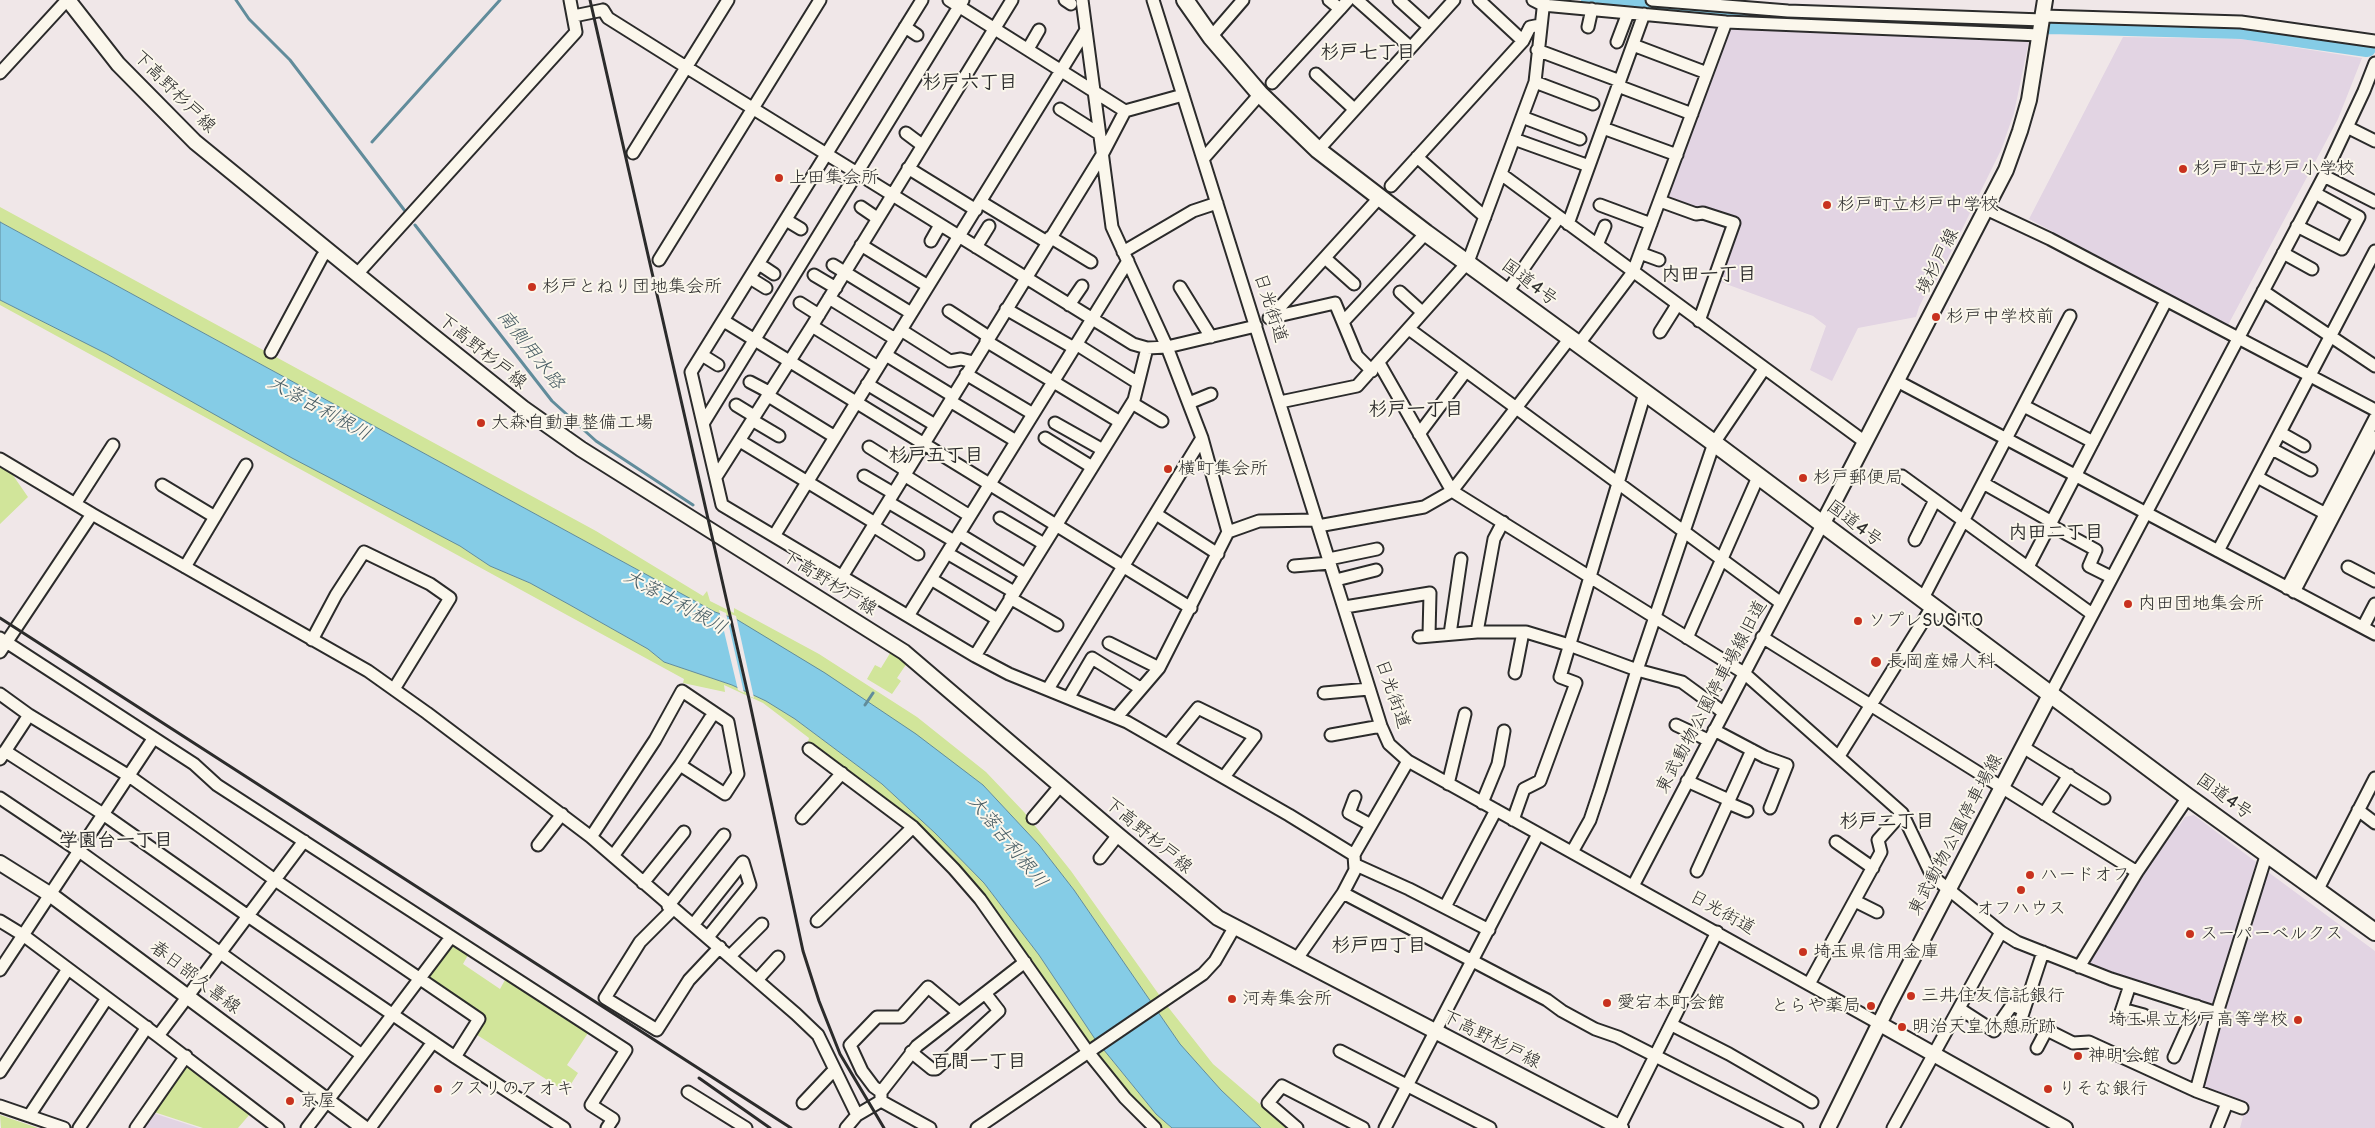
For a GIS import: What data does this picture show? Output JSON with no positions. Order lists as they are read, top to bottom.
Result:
{
  "streets": {
    "highway": ["国道4号"],
    "main road": [
      "下高野杉戸線",
      "境杉戸線",
      "日光街道",
      "東武動物公園停車場線",
      "春日部久喜線"
    ],
    "street": ["東武動物公園停車場線旧道"]
  },
  "crossings": [
    ["境杉戸線", "国道4号"],
    ["境杉戸線", "東武動物公園停車場線旧道"],
    ["国道4号", "東武動物公園停車場線旧道"],
    ["国道4号", "東武動物公園停車場線"],
    ["日光街道", "東武動物公園停車場線旧道"],
    ["日光街道", "東武動物公園停車場線"]
  ],
  "districts": [
    "杉戸七丁目",
    "杉戸六丁目",
    "内田一丁目",
    "杉戸一丁目",
    "杉戸五丁目",
    "内田二丁目",
    "杉戸二丁目",
    "学園台一丁目",
    "杉戸四丁目",
    "百間一丁目"
  ],
  "water": ["南側用水路", "大落古利根川"],
  "places": [
    "杉戸町立杉戸小学校",
    "上田集会所",
    "杉戸町立杉戸中学校",
    "杉戸とねり団地集会所",
    "杉戸中学校前",
    "大森自動車整備工場",
    "横町集会所",
    "杉戸郵便局",
    "内田団地集会所",
    "ソプレSUGITO",
    "長岡産婦人科",
    "ハードオフ",
    "オフハウス",
    "スーパーベルクス",
    "埼玉県信用金庫",
    "三井住友信託銀行",
    "河寿集会所",
    "愛宕本町会館",
    "とらや薬局",
    "埼玉県立杉戸高等学校",
    "明治天皇休憩所跡",
    "神明会館",
    "クスリのアオキ",
    "りそな銀行",
    "京屋"
  ]
}
